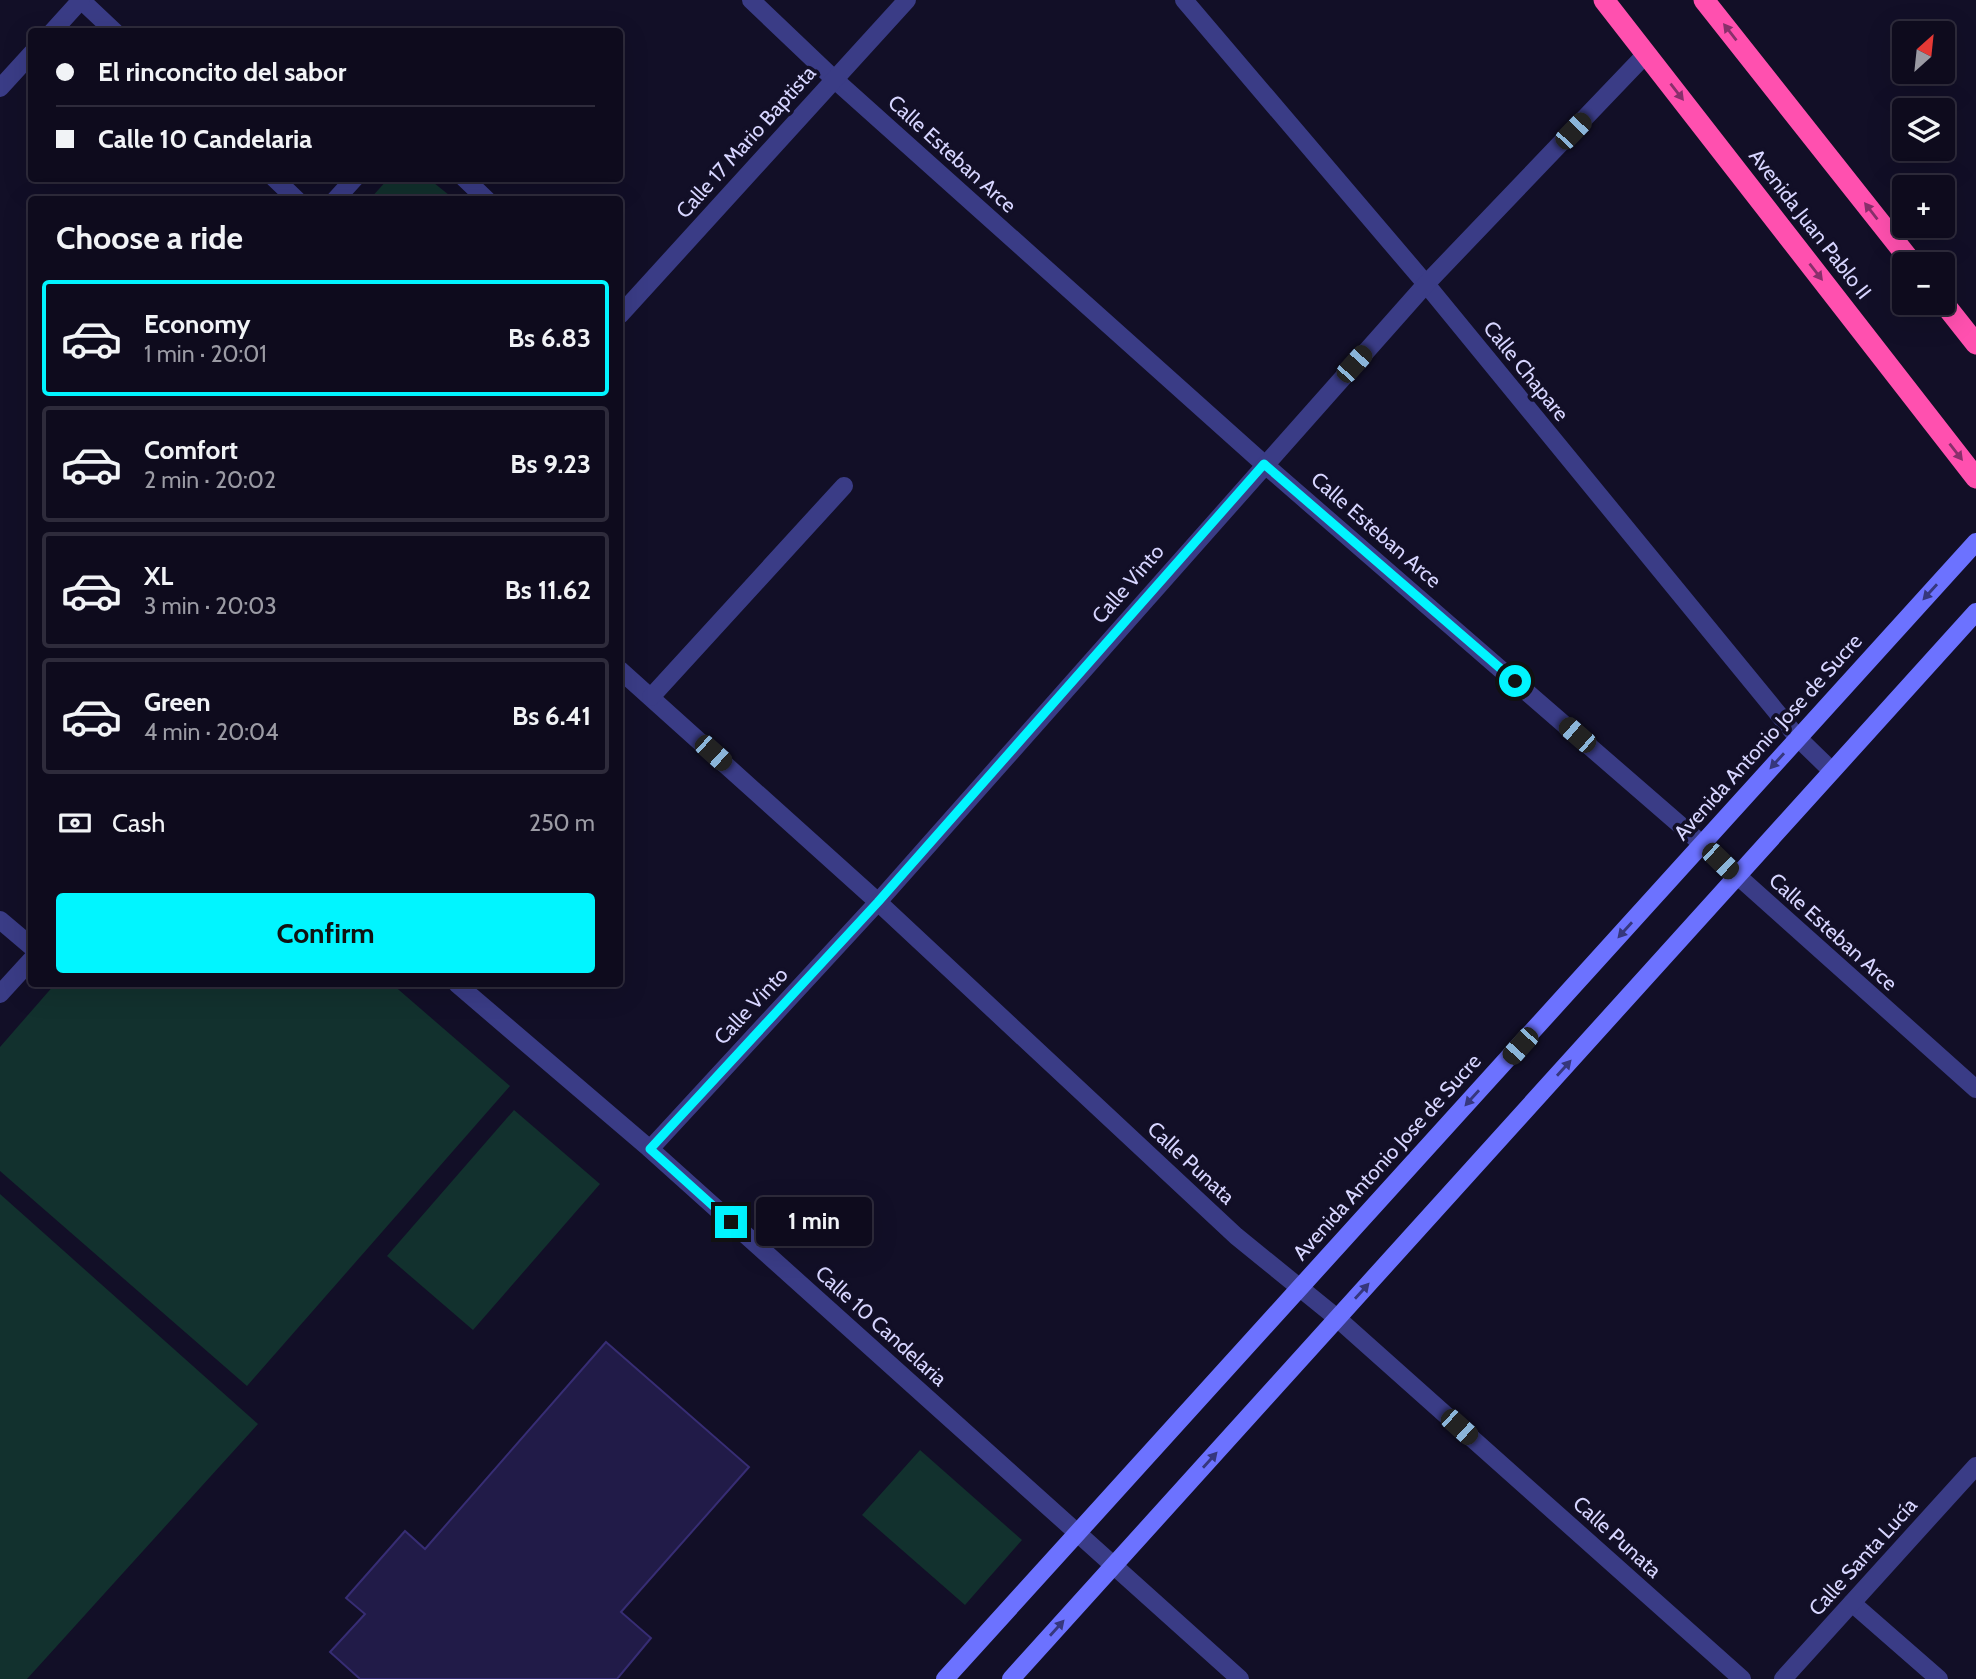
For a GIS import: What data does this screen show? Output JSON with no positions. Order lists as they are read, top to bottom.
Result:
{
  "streets": {
    "highway": ["Avenida Juan Pablo II"],
    "main road": ["Avenida Antonio Jose de Sucre"],
    "street": [
      "Calle 17 Mario Baptista",
      "Calle Esteban Arce",
      "Calle Chapare",
      "Calle Vinto",
      "Calle Punata",
      "Calle 10 Candelaria",
      "Calle Santa Lucía"
    ]
  },
  "crossings": [
    ["Calle 17 Mario Baptista", "Calle Esteban Arce"],
    ["Calle Esteban Arce", "Calle Vinto"],
    ["Calle Esteban Arce", "Avenida Antonio Jose de Sucre"],
    ["Avenida Juan Pablo II", "Calle Vinto"],
    ["Calle Chapare", "Calle Vinto"],
    ["Calle Chapare", "Avenida Antonio Jose de Sucre"],
    ["Calle Vinto", "Calle Punata"],
    ["Calle Vinto", "Calle 10 Candelaria"],
    ["Avenida Antonio Jose de Sucre", "Calle Punata"],
    ["Avenida Antonio Jose de Sucre", "Calle 10 Candelaria"]
  ],
  "north": "top right",
  "page": {
    "map_buttons": ["+", "−"],
    "banner": ["El rinconcito del sabor", "Calle 10 Candelaria"],
    "heading": "Choose a ride",
    "list": [
      {
        "name": "Economy",
        "note": "1 min · 20:01",
        "value": "Bs 6.83"
      },
      {
        "name": "Comfort",
        "note": "2 min · 20:02",
        "value": "Bs 9.23"
      },
      {
        "name": "XL",
        "note": "3 min · 20:03",
        "value": "Bs 11.62"
      },
      {
        "name": "Green",
        "note": "4 min · 20:04",
        "value": "Bs 6.41"
      }
    ],
    "pay": ["Cash", "250 m"],
    "buttons": "Confirm",
    "bubble": "1 min"
  }
}
